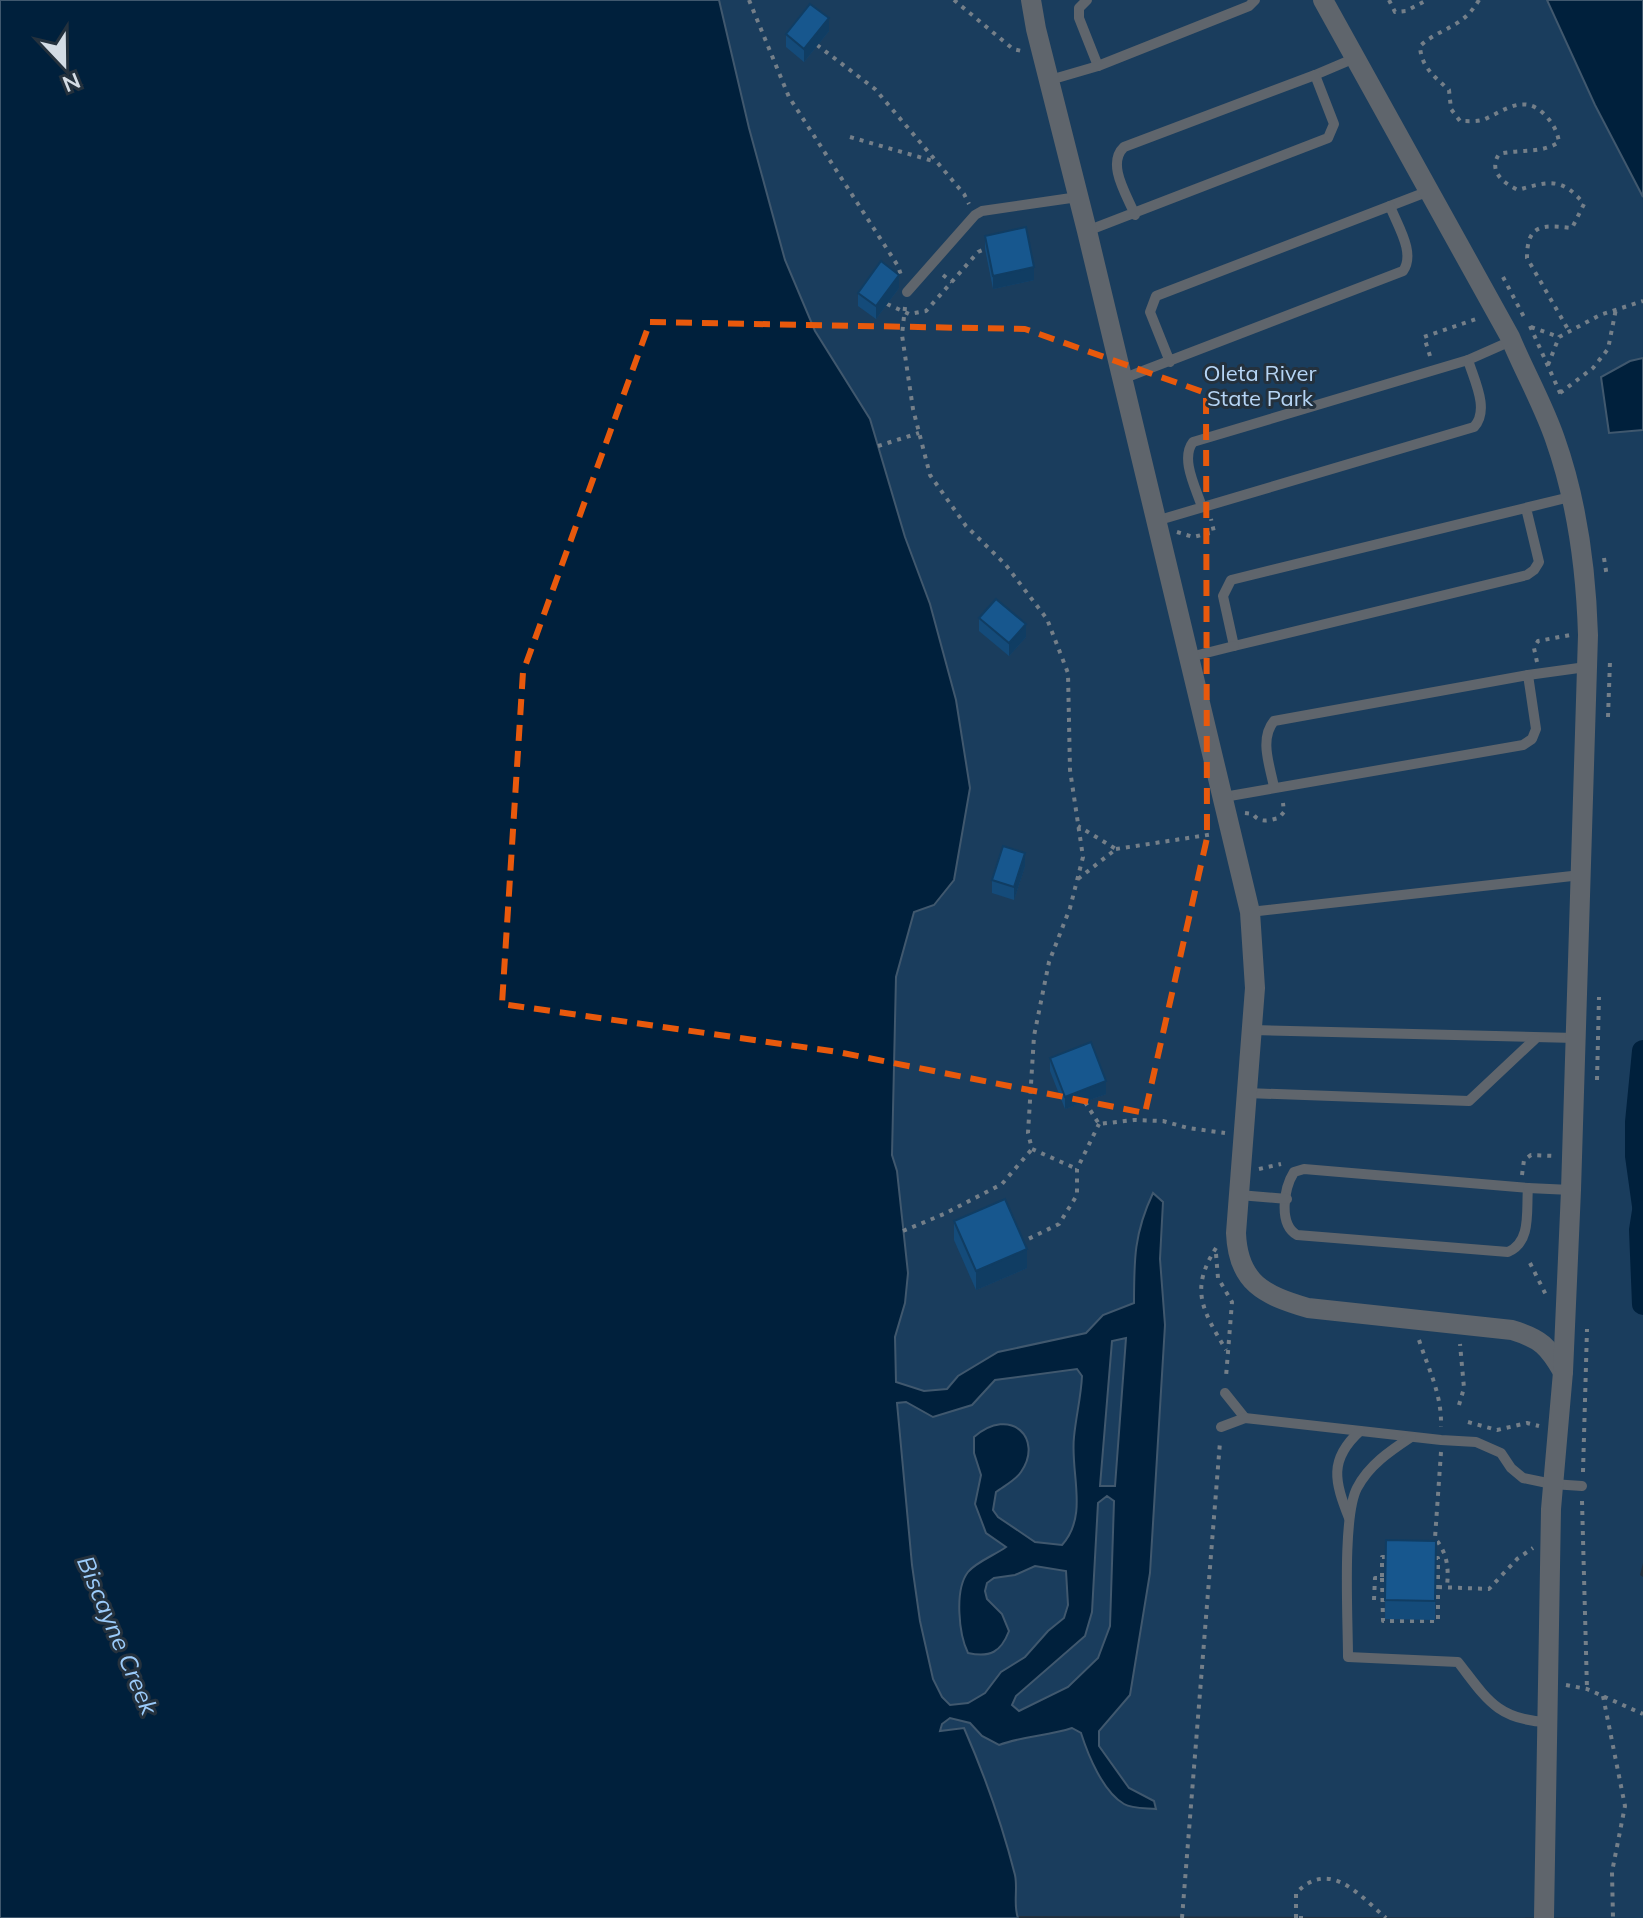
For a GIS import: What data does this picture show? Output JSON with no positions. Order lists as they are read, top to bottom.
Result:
{
  "water": ["Biscayne Creek"],
  "parks": ["Oleta River State Park"],
  "north": "bottom"
}
